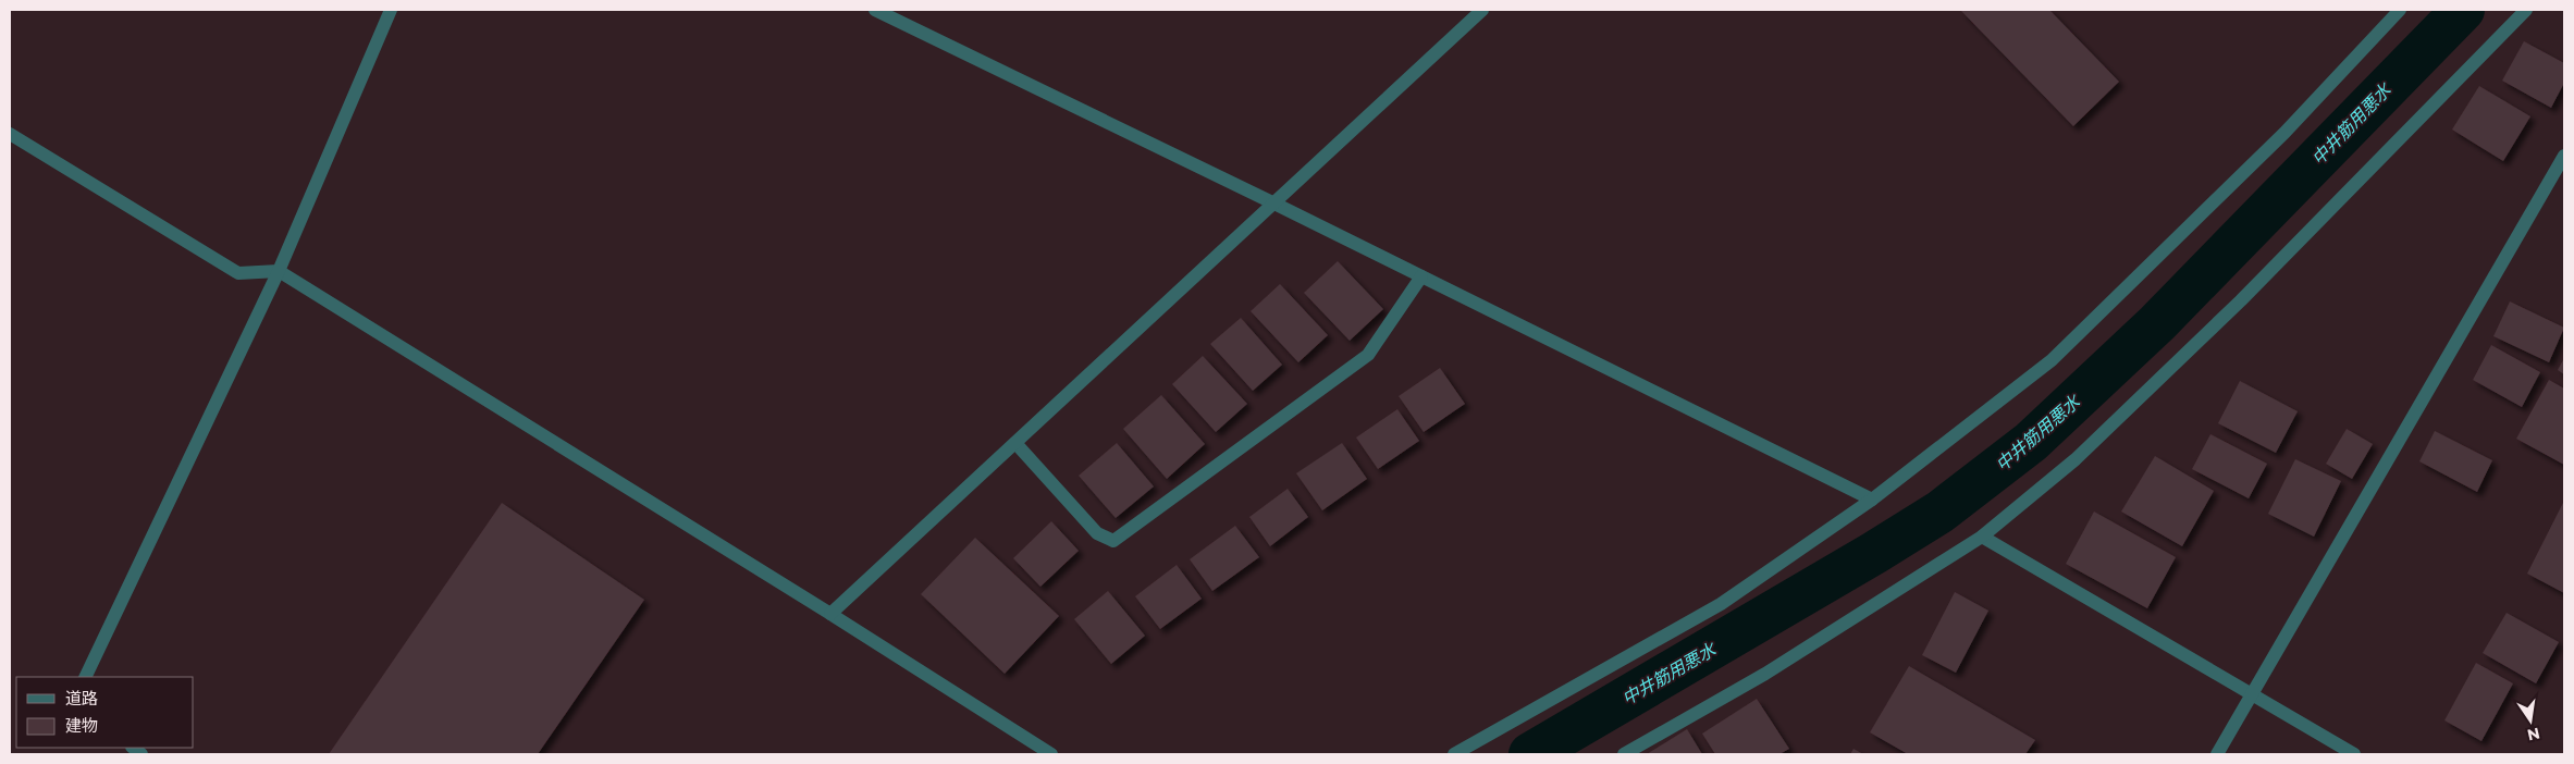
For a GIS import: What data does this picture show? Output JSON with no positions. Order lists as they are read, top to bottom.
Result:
{
  "water": ["中井筋用悪水"],
  "legend": ["道路", "建物"],
  "north": "bottom"
}
